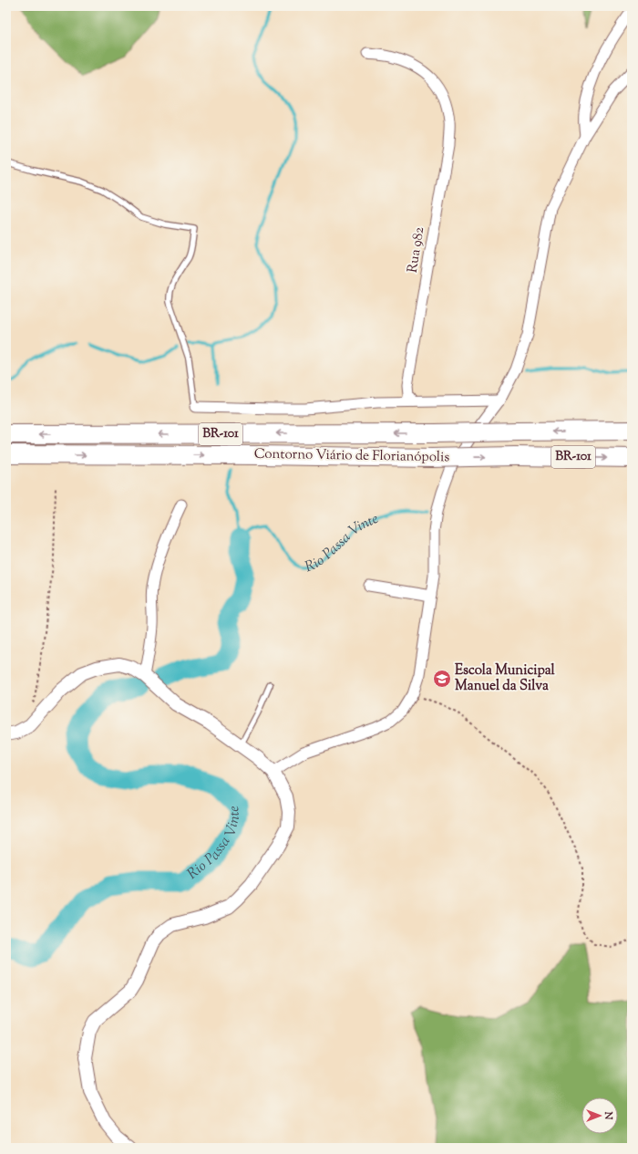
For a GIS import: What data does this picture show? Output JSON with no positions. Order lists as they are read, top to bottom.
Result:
{
  "streets": {
    "highway": ["BR-101", "Contorno Viário de Florianópolis"],
    "street": ["Rua 982"]
  },
  "water": ["Rio Passa Vinte"],
  "places": {
    "school or university": ["Escola Municipal Manuel da Silva"]
  },
  "north": "right"
}
